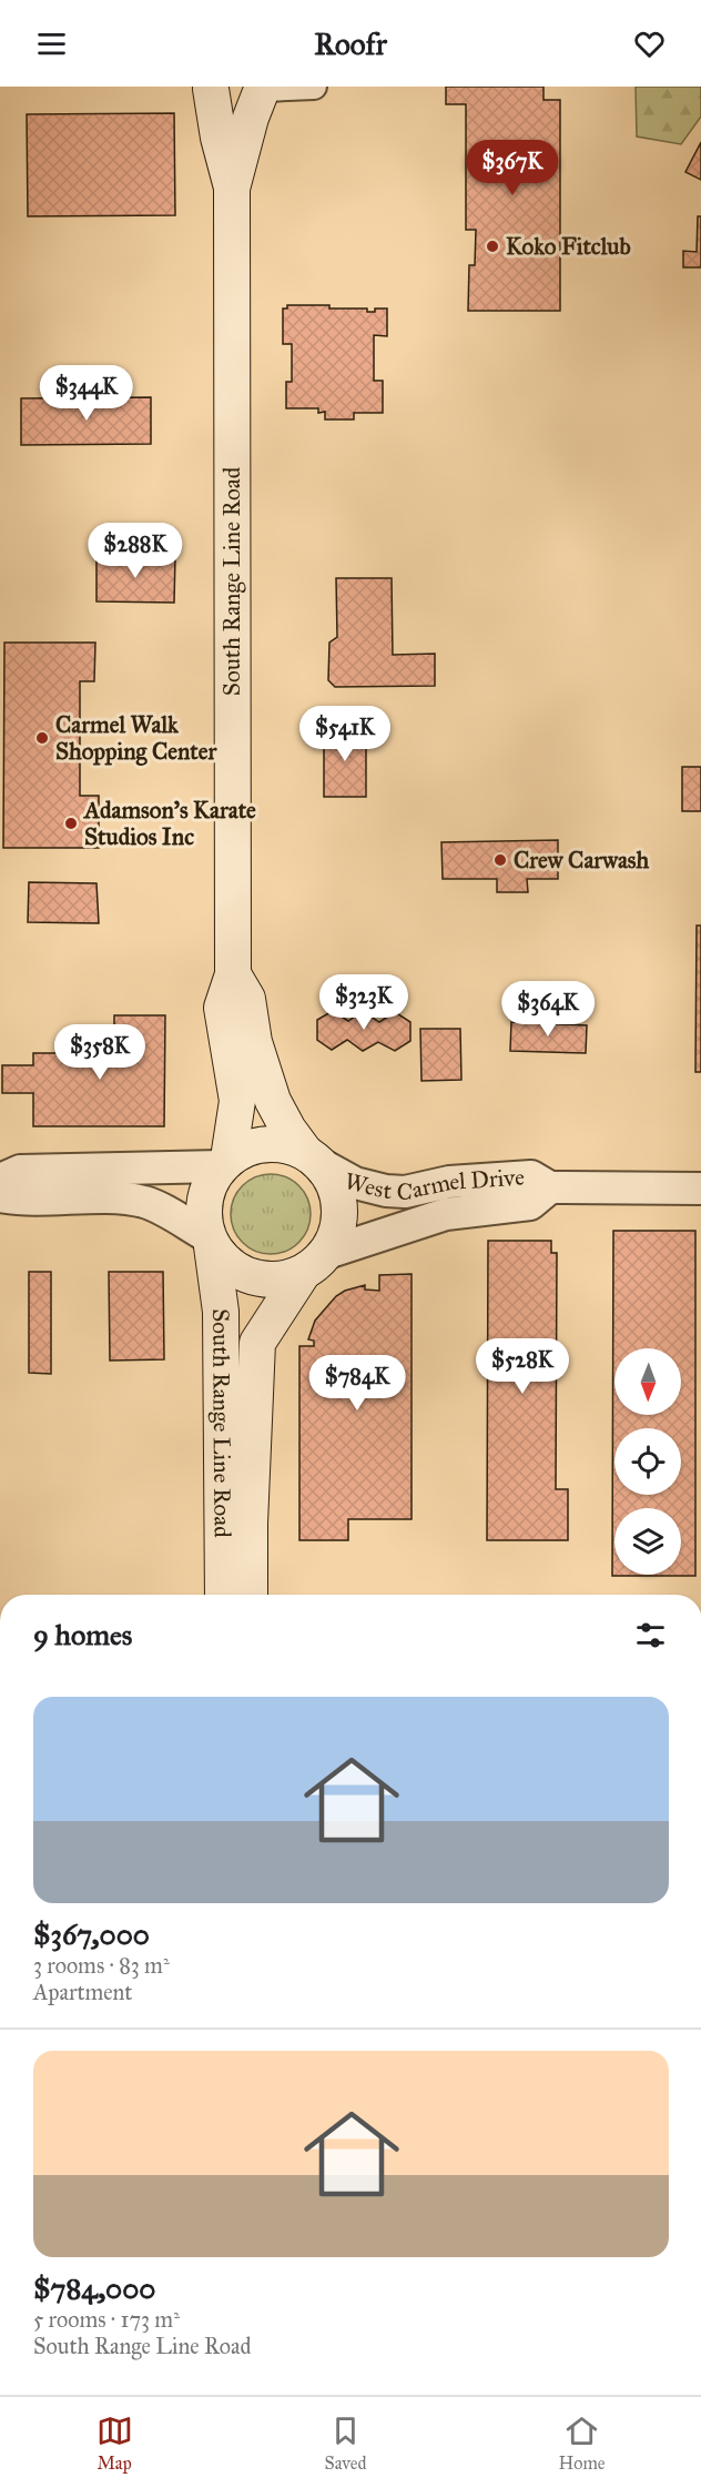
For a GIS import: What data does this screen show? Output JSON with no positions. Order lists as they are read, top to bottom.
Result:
{
  "streets": {
    "main road": ["South Range Line Road"],
    "street": ["West Carmel Drive"]
  },
  "crossings": [
    ["South Range Line Road", "West Carmel Drive"]
  ],
  "places": [
    "Koko Fitclub",
    "Carmel Walk Shopping Center",
    "Adamson's Karate Studios Inc",
    "Crew Carwash"
  ],
  "north": "bottom",
  "page": {
    "header": "Roofr",
    "price": [
      "$367K",
      "$344K",
      "$288K",
      "$541K",
      "$323K",
      "$364K",
      "$358K",
      "$528K",
      "$784K"
    ],
    "heading": "9 homes",
    "list": [
      {
        "name": "$367,000",
        "note": "3 rooms · 83 m² · Apartment"
      },
      {
        "name": "$784,000",
        "note": "5 rooms · 173 m² · South Range Line Road"
      }
    ],
    "tabs": ["Map", "Saved", "Home"]
  }
}
